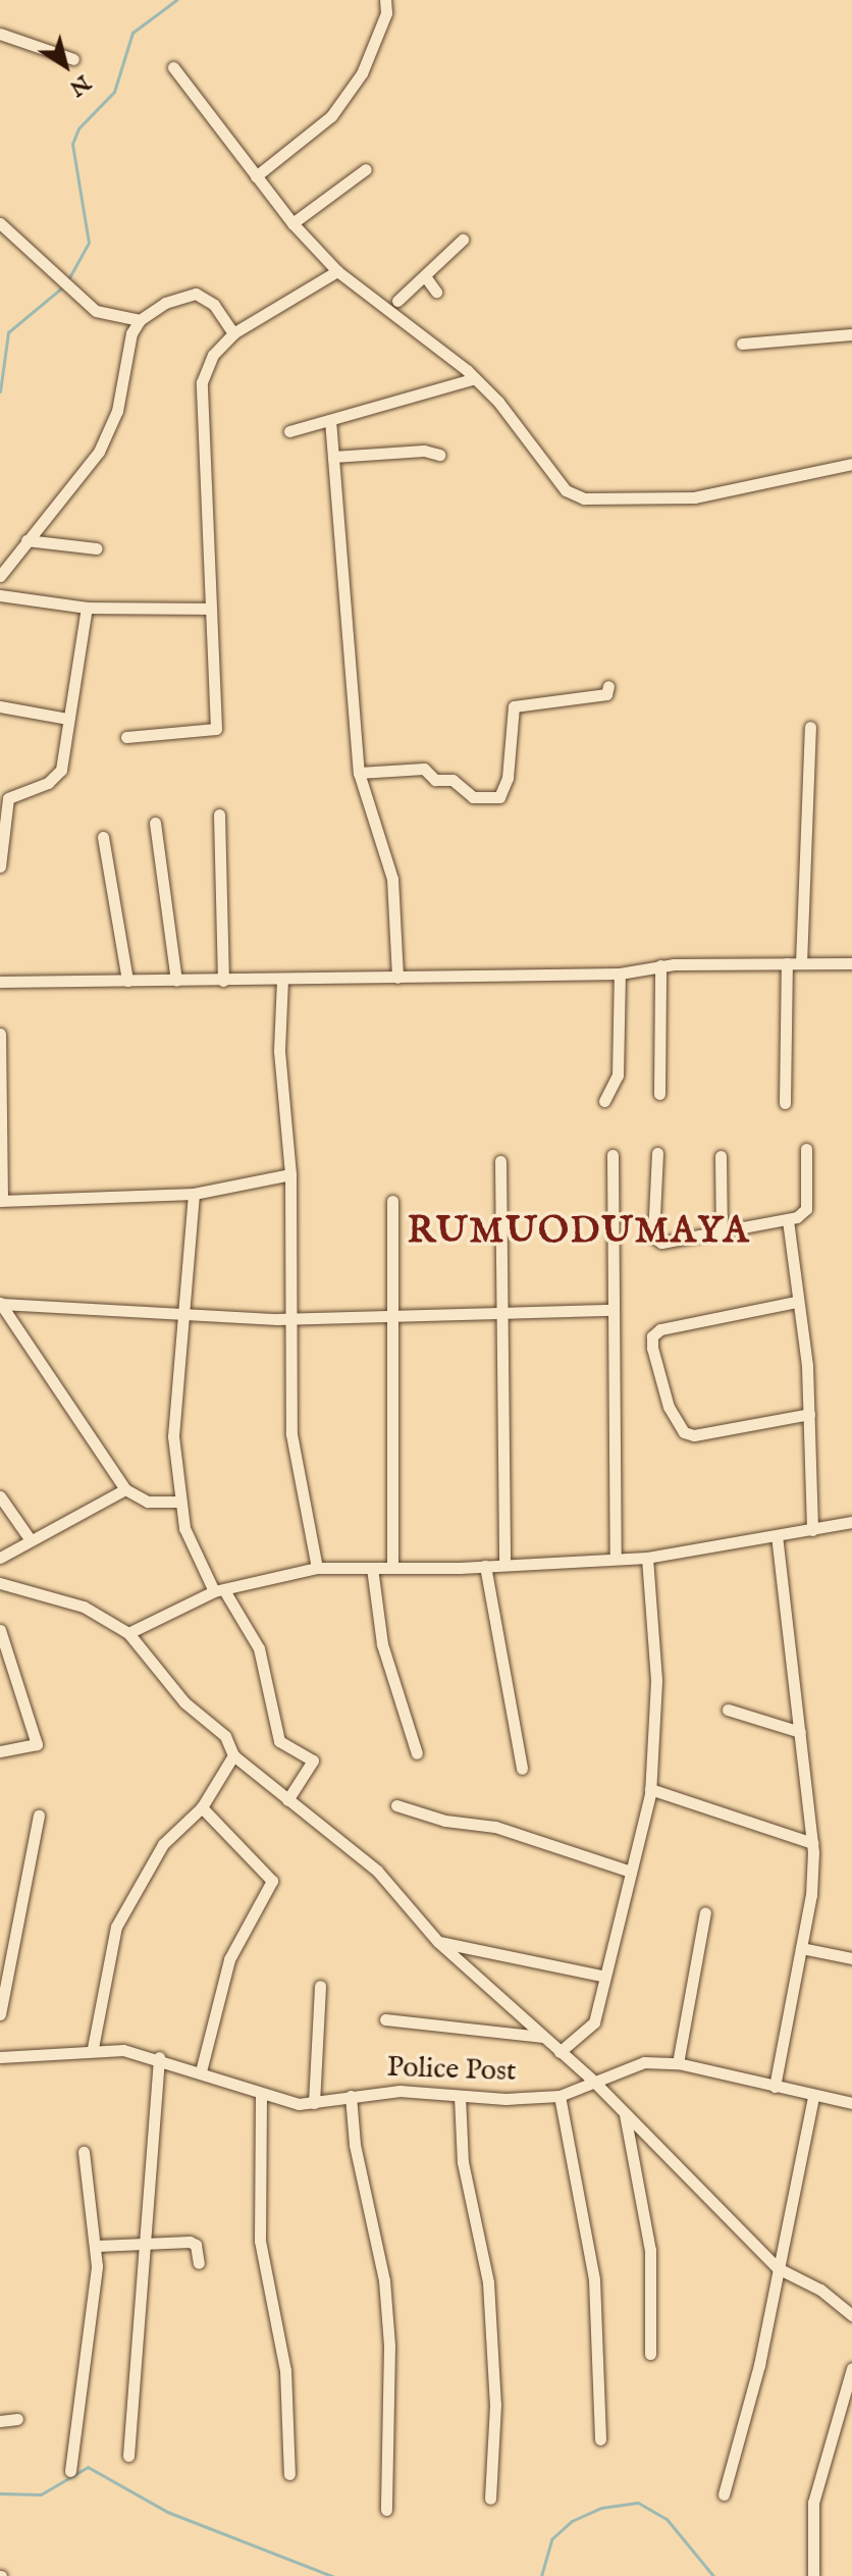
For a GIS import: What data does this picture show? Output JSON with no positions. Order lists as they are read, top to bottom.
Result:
{
  "streets": {
    "street": ["Police Post"]
  },
  "districts": ["RUMUODUMAYA"],
  "north": "bottom right"
}
